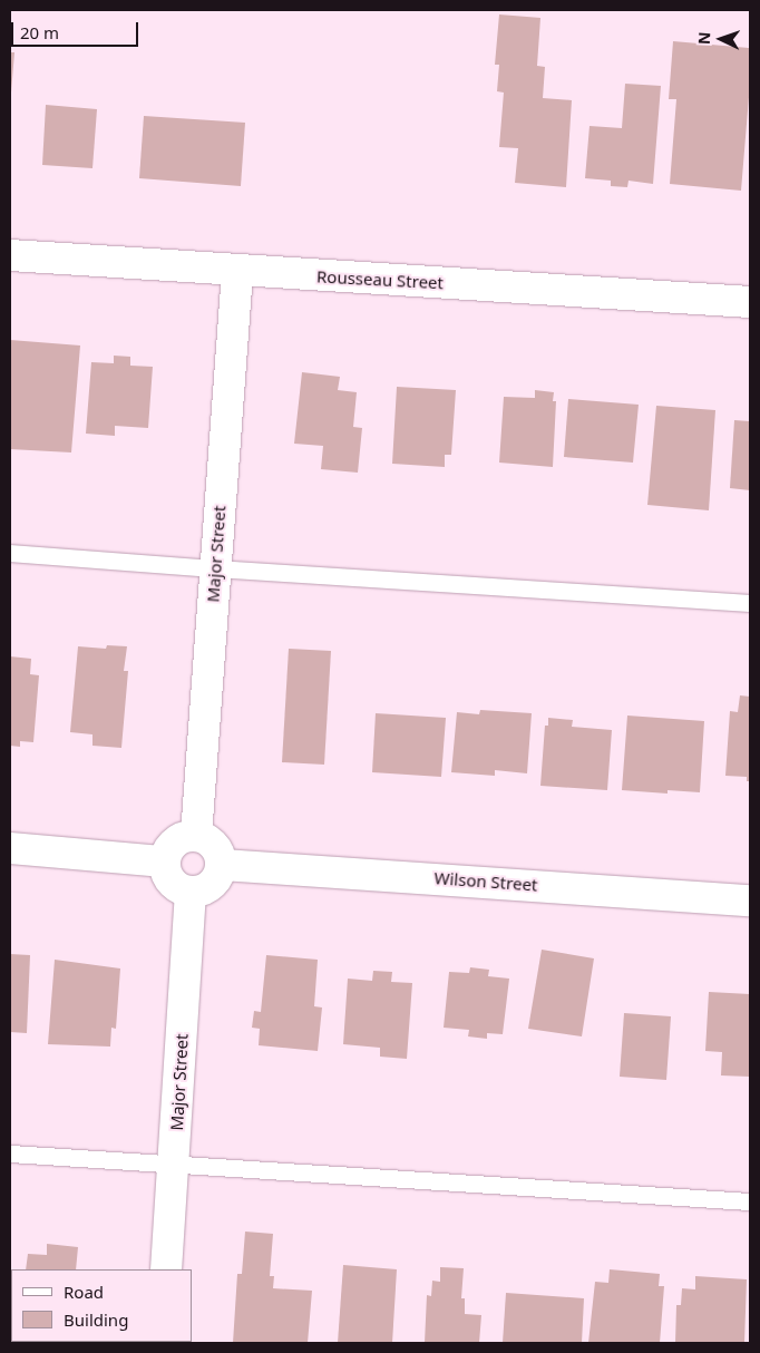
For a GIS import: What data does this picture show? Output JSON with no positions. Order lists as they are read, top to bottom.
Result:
{
  "streets": {
    "street": ["Rousseau Street", "Major Street", "Wilson Street"]
  },
  "crossings": [
    ["Rousseau Street", "Major Street"],
    ["Major Street", "Wilson Street"]
  ],
  "legend": ["Road", "Building"],
  "scale_bar": "20 m",
  "north": "left"
}
